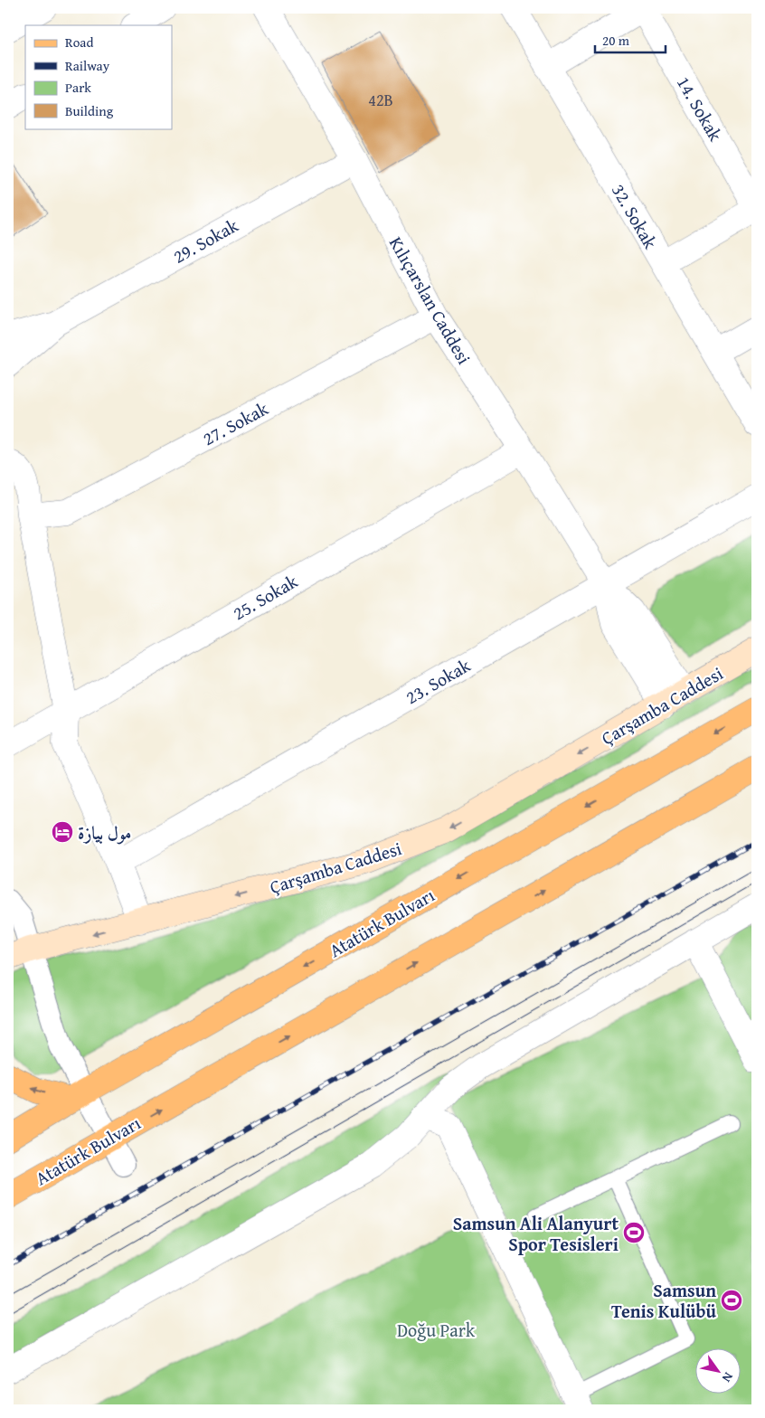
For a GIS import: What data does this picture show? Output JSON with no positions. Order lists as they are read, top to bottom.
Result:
{
  "streets": {
    "main road": ["Çarşamba Caddesi", "Atatürk Bulvarı"],
    "street": [
      "14. Sokak",
      "32. Sokak",
      "29. Sokak",
      "Kılıçarslan Caddesi",
      "27. Sokak",
      "25. Sokak",
      "23. Sokak"
    ]
  },
  "crossings": [
    ["29. Sokak", "Kılıçarslan Caddesi"],
    ["Kılıçarslan Caddesi", "27. Sokak"],
    ["Kılıçarslan Caddesi", "25. Sokak"],
    ["Kılıçarslan Caddesi", "23. Sokak"],
    ["Kılıçarslan Caddesi", "Çarşamba Caddesi"]
  ],
  "one_way": ["Çarşamba Caddesi"],
  "parks": ["Doğu Park"],
  "places": {
    "hotel": ["مول بيازة"],
    "sports": ["Samsun Ali Alanyurt Spor Tesisleri", "Samsun Tenis Kulübü"]
  },
  "house_numbers": ["42B"],
  "legend": [
    "Road",
    "Railway",
    "Park",
    "Building"
  ],
  "scale_bar": "20 m",
  "north": "bottom right"
}
